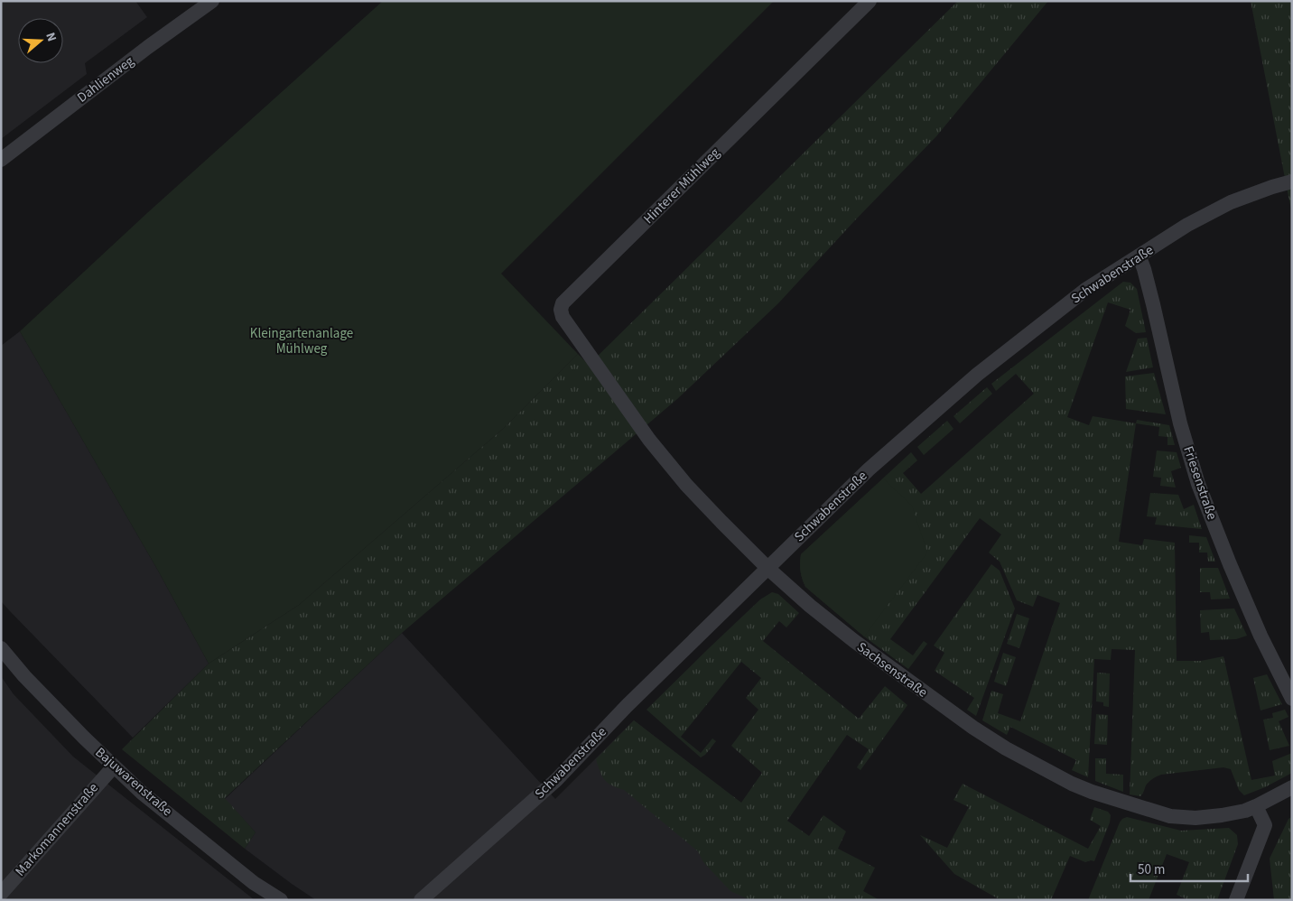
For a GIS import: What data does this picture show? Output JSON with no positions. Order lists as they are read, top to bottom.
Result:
{
  "streets": {
    "street": [
      "Dahlienweg",
      "Hinterer Mühlweg",
      "Schwabenstraße",
      "Friesenstraße",
      "Sachsenstraße",
      "Bajuwarenstraße",
      "Markomannenstraße"
    ]
  },
  "crossings": [
    ["Hinterer Mühlweg", "Sachsenstraße"],
    ["Schwabenstraße", "Friesenstraße"],
    ["Schwabenstraße", "Sachsenstraße"],
    ["Bajuwarenstraße", "Markomannenstraße"]
  ],
  "parks": ["Kleingartenanlage Mühlweg"],
  "scale_bar": "50 m",
  "north": "right"
}
